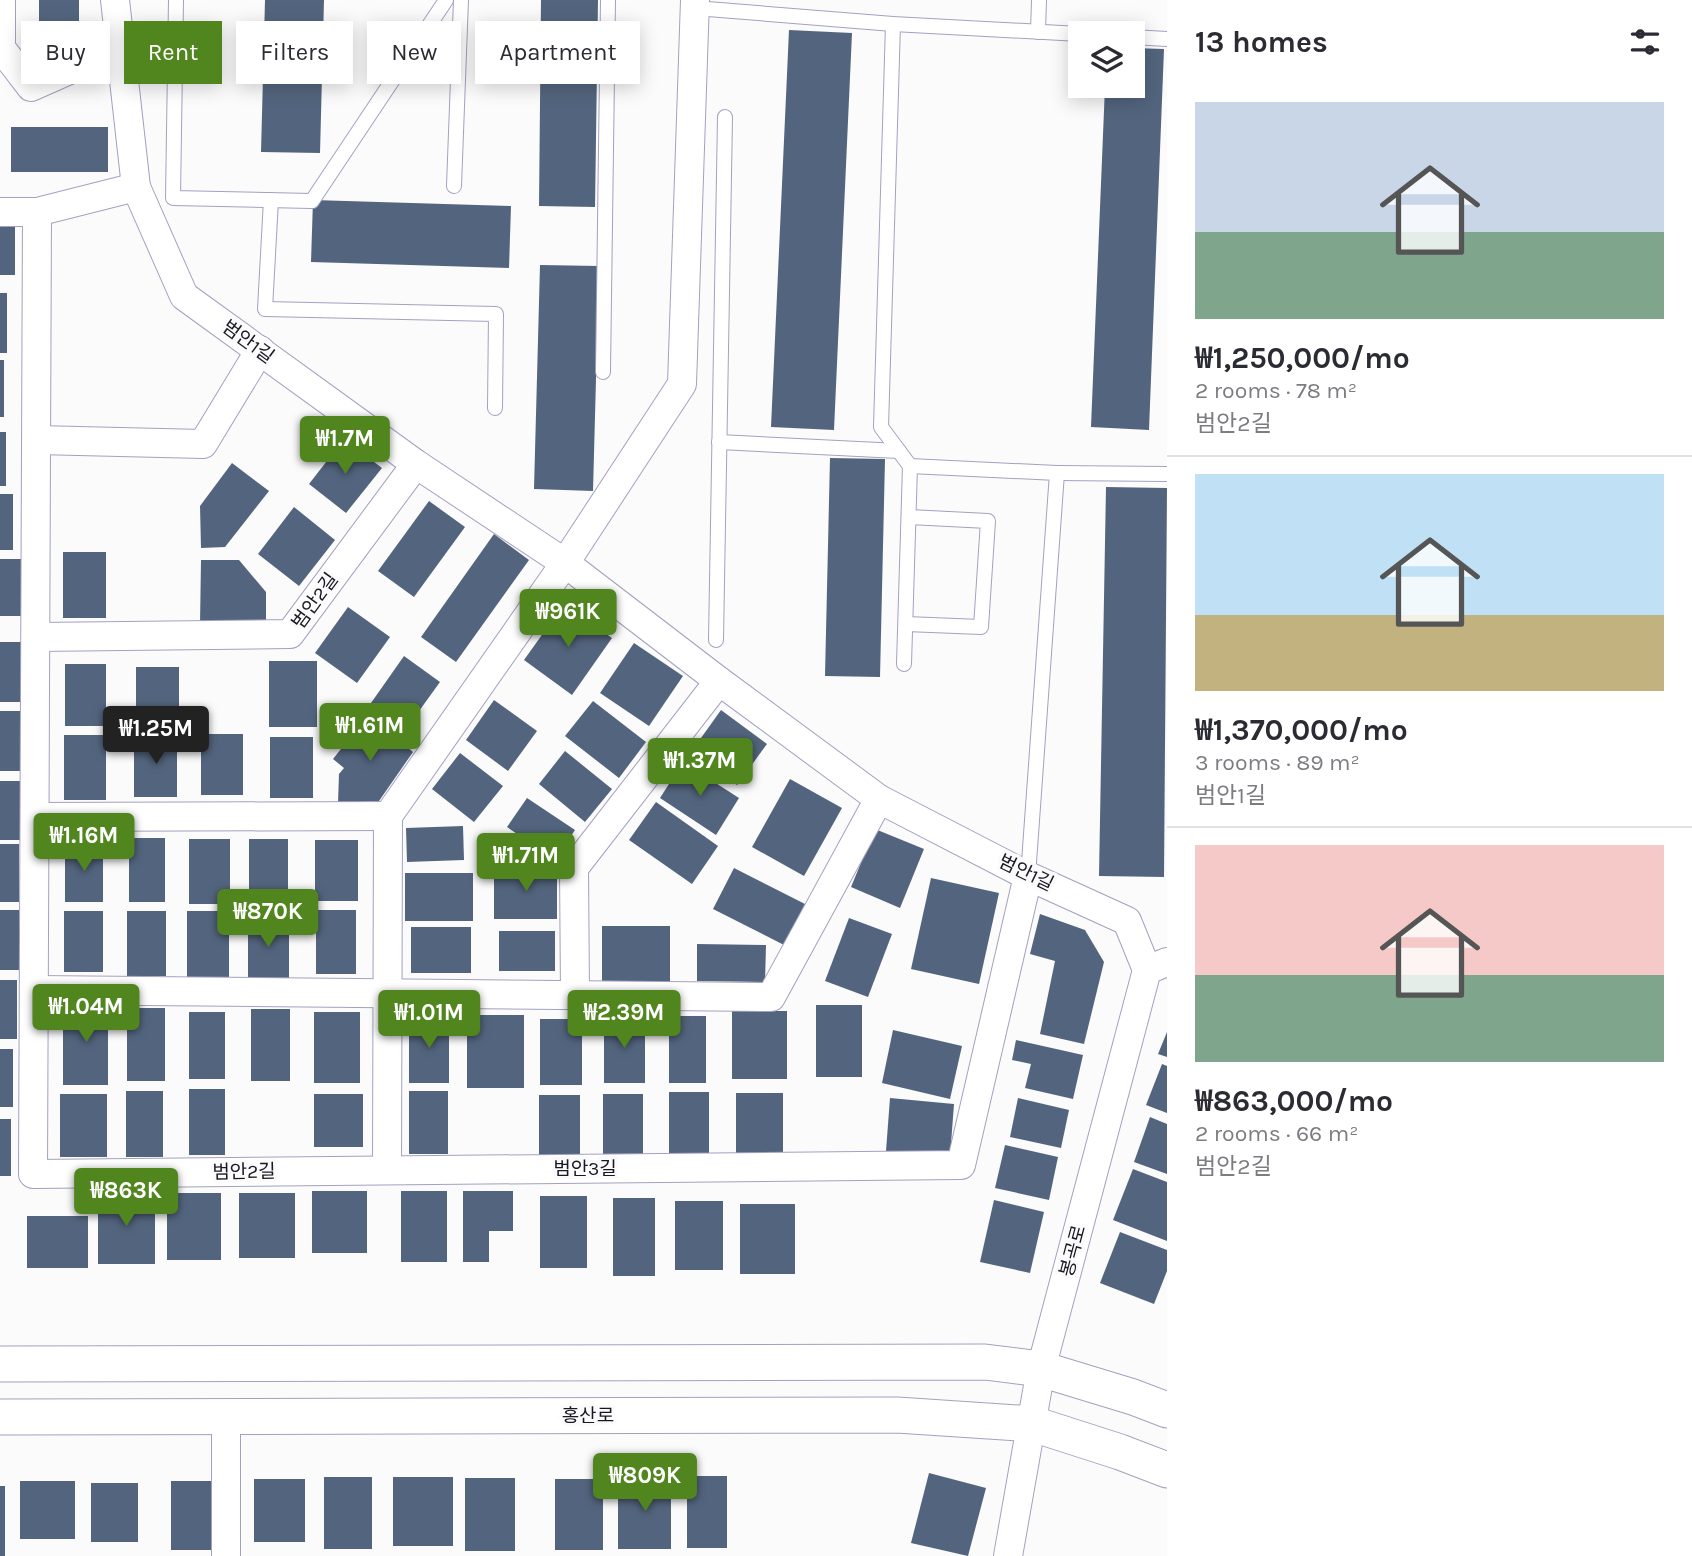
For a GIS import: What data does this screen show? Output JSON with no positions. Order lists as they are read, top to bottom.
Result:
{
  "streets": {
    "street": [
      "범안1길",
      "범안2길",
      "범안3길",
      "봉곡로",
      "홍산로"
    ]
  },
  "crossings": [
    ["범안1길", "범안2길"],
    ["범안1길", "범안3길"],
    ["범안1길", "봉곡로"],
    ["범안2길", "범안3길"],
    ["봉곡로", "홍산로"]
  ],
  "page": {
    "heading": "13 homes",
    "chip": [
      "Buy",
      "Rent",
      "Filters",
      "New",
      "Apartment"
    ],
    "list": [
      {
        "name": "₩1,250,000/mo",
        "note": "2 rooms · 78 m² · 범안2길"
      },
      {
        "name": "₩1,370,000/mo",
        "note": "3 rooms · 89 m² · 범안1길"
      },
      {
        "name": "₩863,000/mo",
        "note": "2 rooms · 66 m² · 범안2길"
      }
    ],
    "price": [
      "₩1.7M",
      "₩961K",
      "₩1.61M",
      "₩1.25M",
      "₩1.37M",
      "₩1.16M",
      "₩1.71M",
      "₩870K",
      "₩1.04M",
      "₩1.01M",
      "₩2.39M",
      "₩863K",
      "₩809K"
    ]
  }
}
